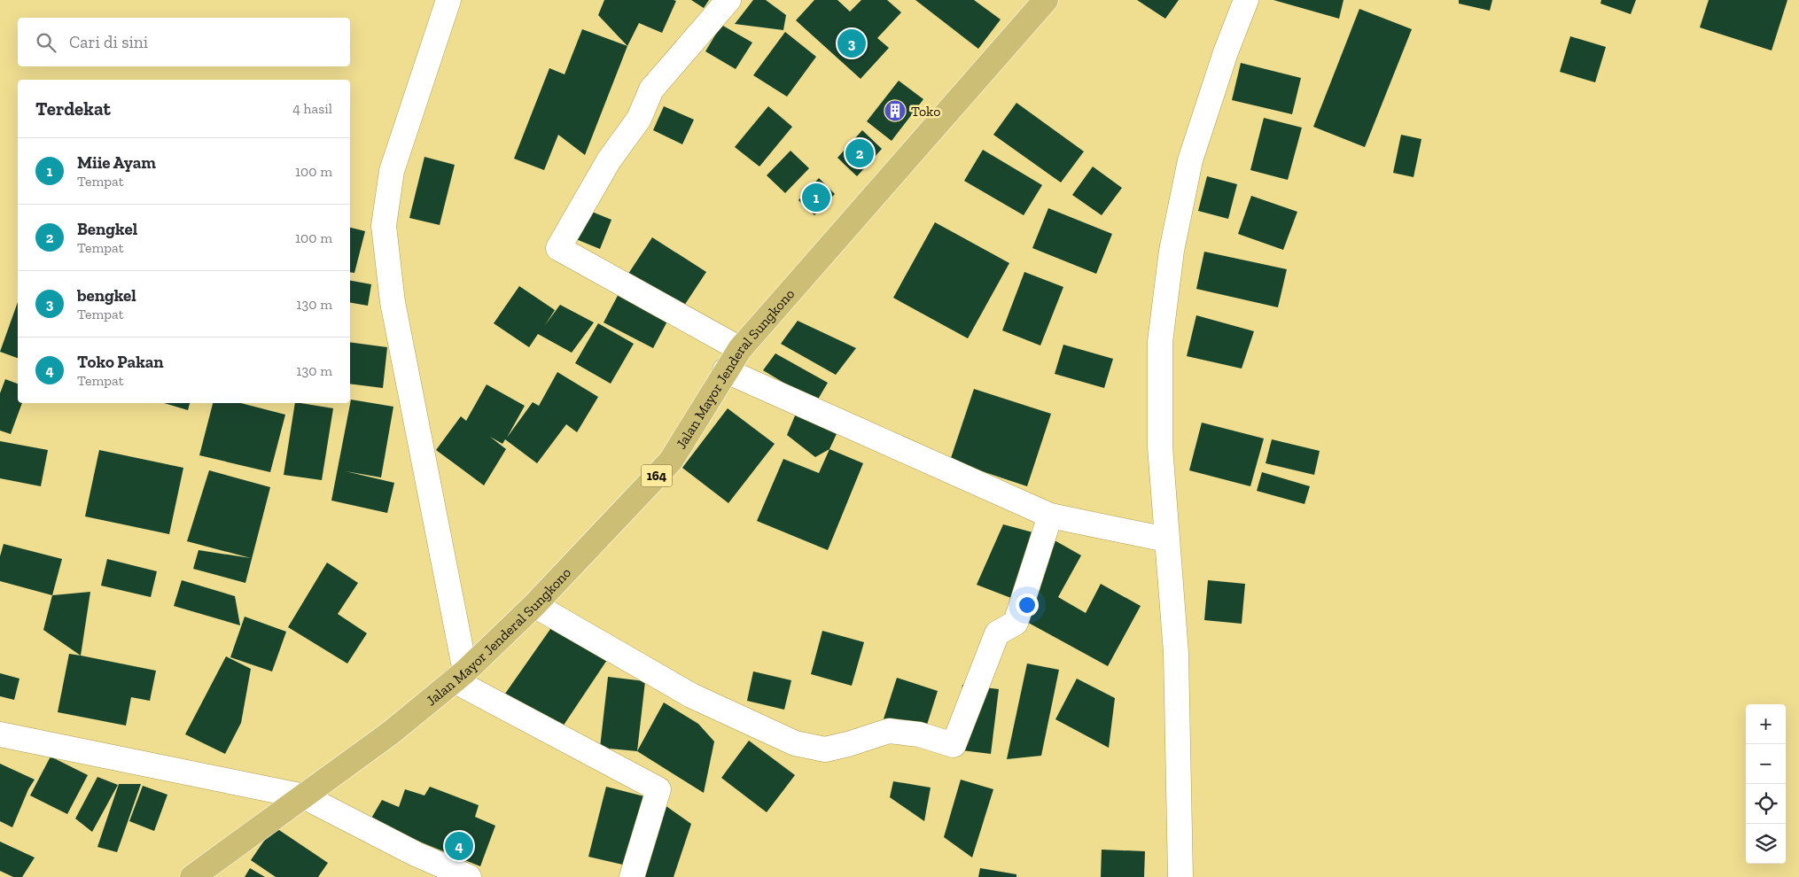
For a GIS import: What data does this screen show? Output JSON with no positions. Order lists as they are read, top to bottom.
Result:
{
  "streets": {
    "main road": ["Jalan Mayor Jenderal Sungkono", "164"]
  },
  "places": {
    "building": ["Toko"]
  },
  "page": {
    "search": "Cari di sini",
    "pins": [
      "3",
      "2",
      "1",
      "4"
    ],
    "heading": ["Terdekat", "4 hasil"],
    "list": [
      {
        "mark": "1",
        "name": "Miie Ayam",
        "note": "Tempat",
        "value": "100 m"
      },
      {
        "mark": "2",
        "name": "Bengkel",
        "note": "Tempat",
        "value": "100 m"
      },
      {
        "mark": "3",
        "name": "bengkel",
        "note": "Tempat",
        "value": "130 m"
      },
      {
        "mark": "4",
        "name": "Toko Pakan",
        "note": "Tempat",
        "value": "130 m"
      }
    ],
    "map_buttons": ["+", "−"]
  }
}
